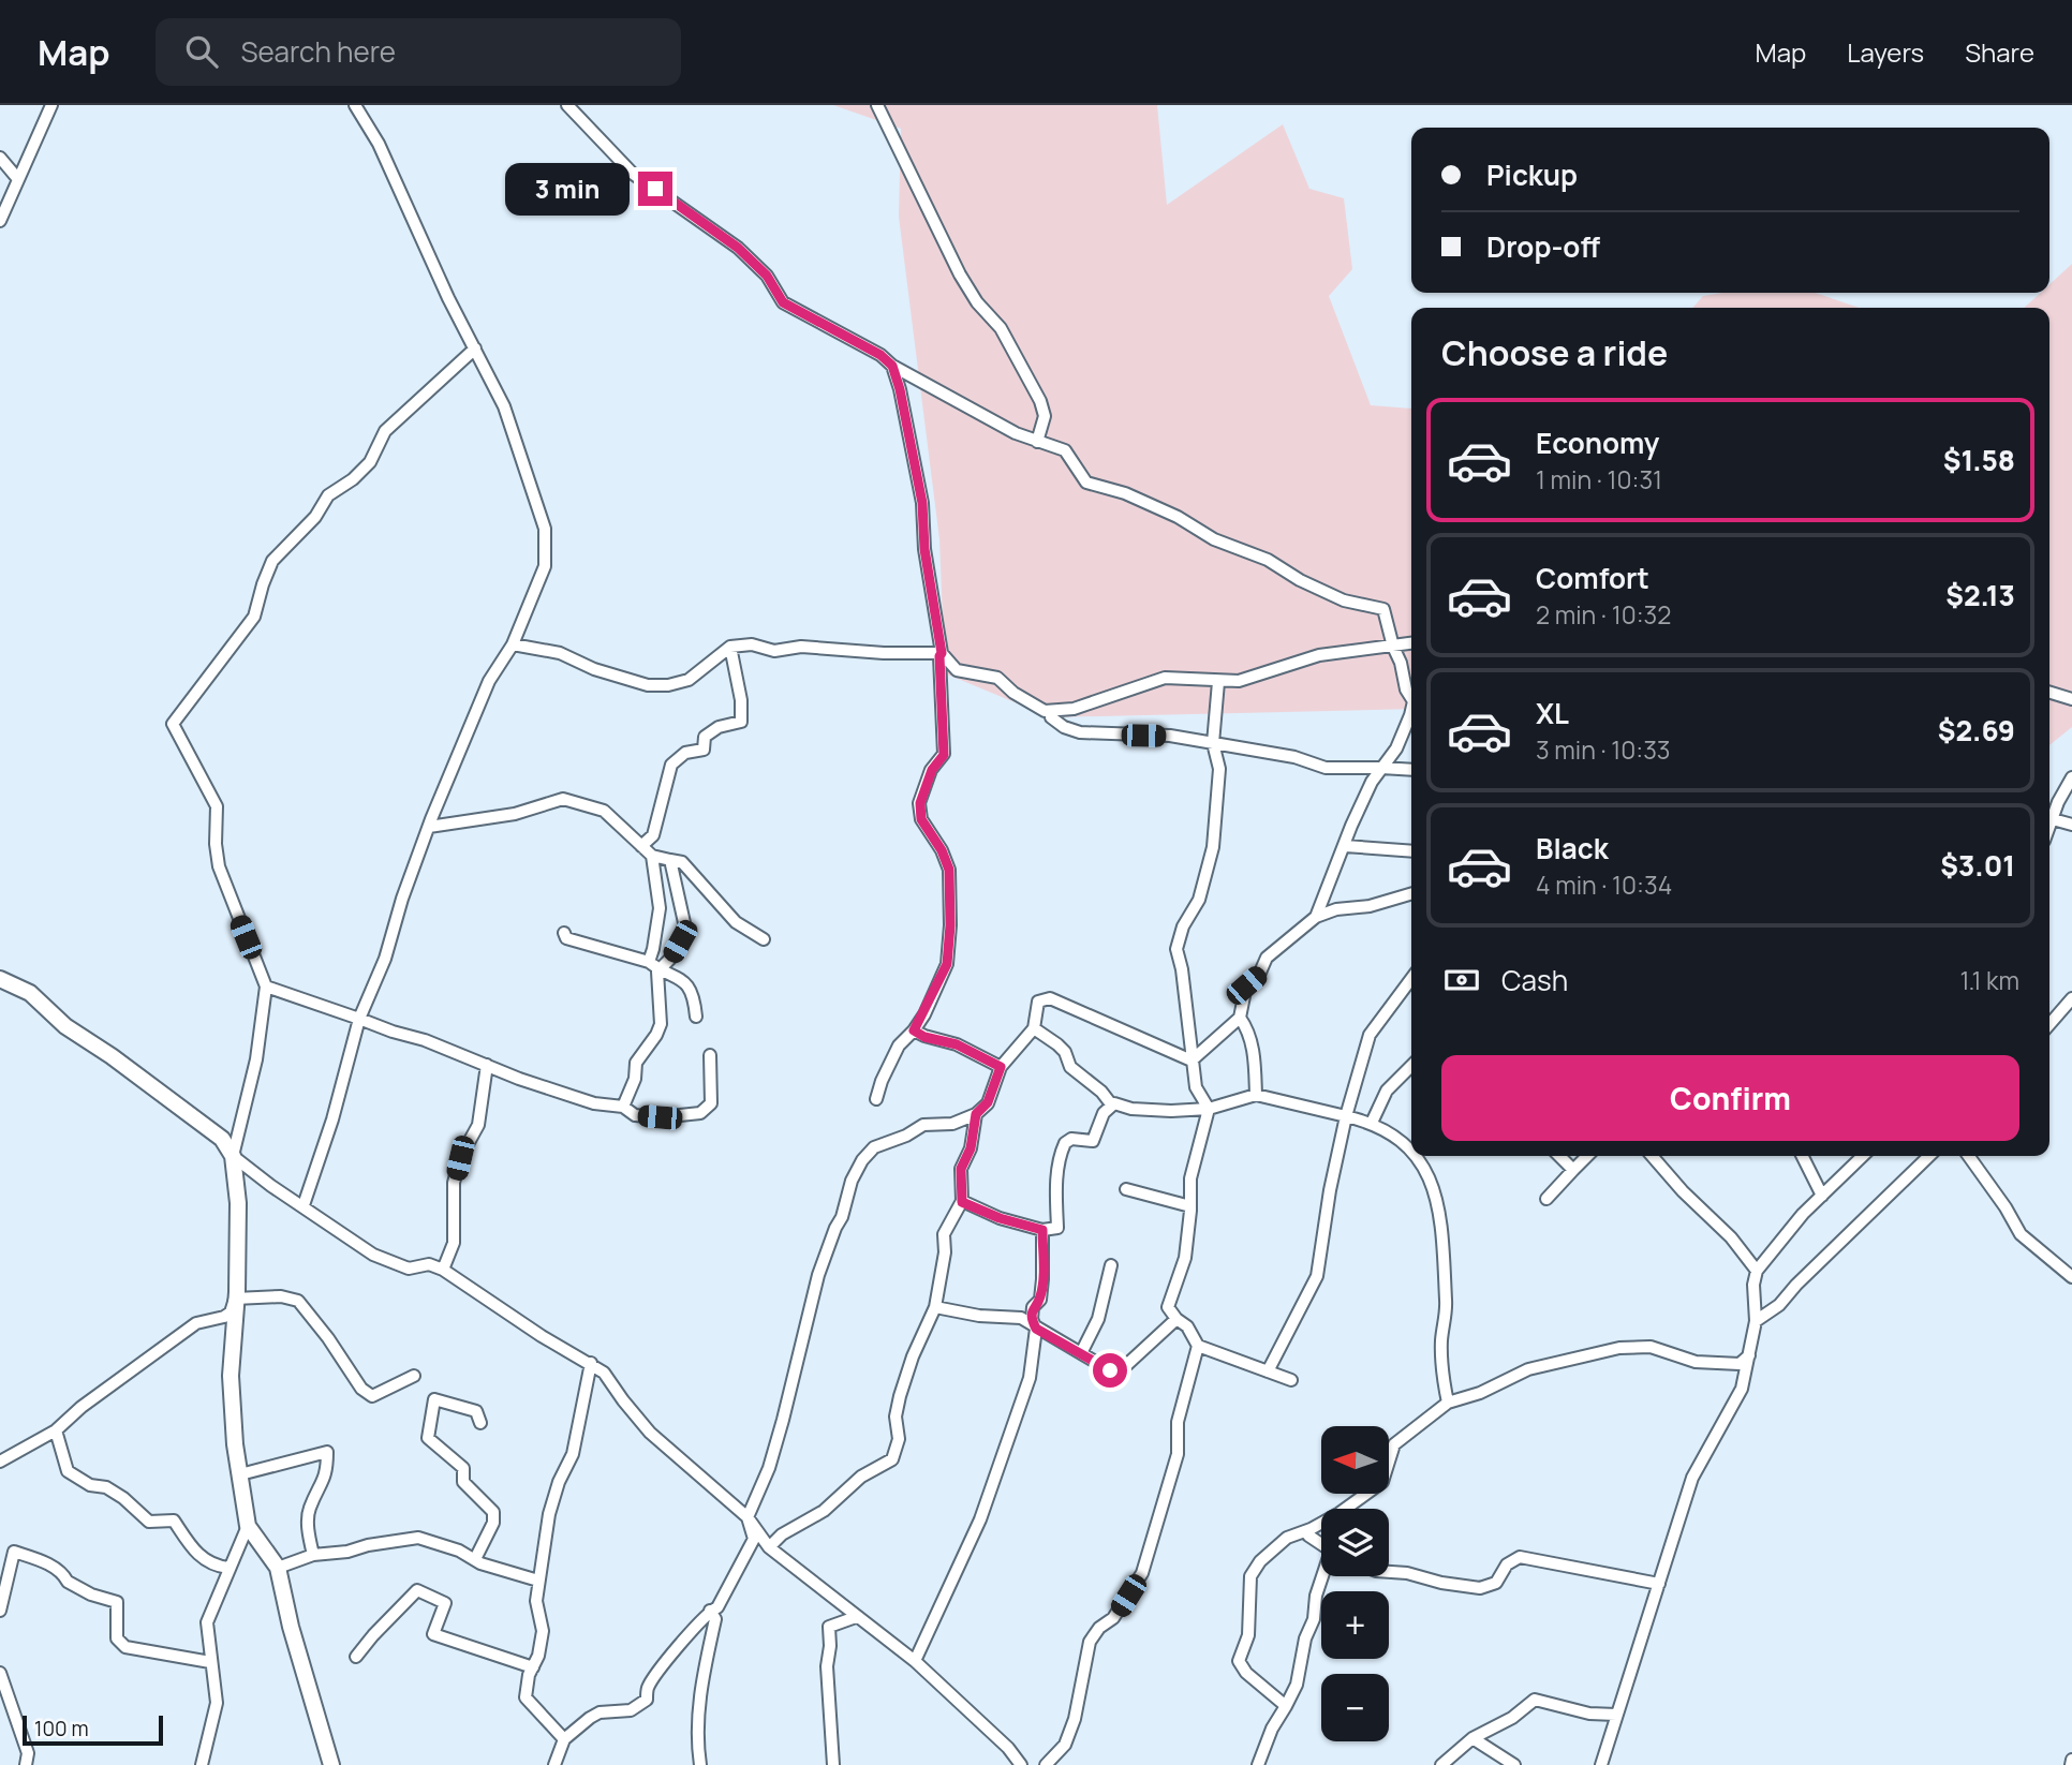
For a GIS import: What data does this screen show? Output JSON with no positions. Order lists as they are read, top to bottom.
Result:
{
  "scale_bar": "100 m",
  "north": "left",
  "page": {
    "header": "Map",
    "search": "Search here",
    "nav": ["Map", "Layers", "Share"],
    "banner": ["Pickup", "Drop-off"],
    "bubble": "3 min",
    "heading": "Choose a ride",
    "list": [
      {
        "name": "Economy",
        "note": "1 min · 10:31",
        "value": "$1.58"
      },
      {
        "name": "Comfort",
        "note": "2 min · 10:32",
        "value": "$2.13"
      },
      {
        "name": "XL",
        "note": "3 min · 10:33",
        "value": "$2.69"
      },
      {
        "name": "Black",
        "note": "4 min · 10:34",
        "value": "$3.01"
      }
    ],
    "pay": ["Cash", "1.1 km"],
    "buttons": "Confirm",
    "map_buttons": ["+", "−"],
    "scale": "100 m"
  }
}
